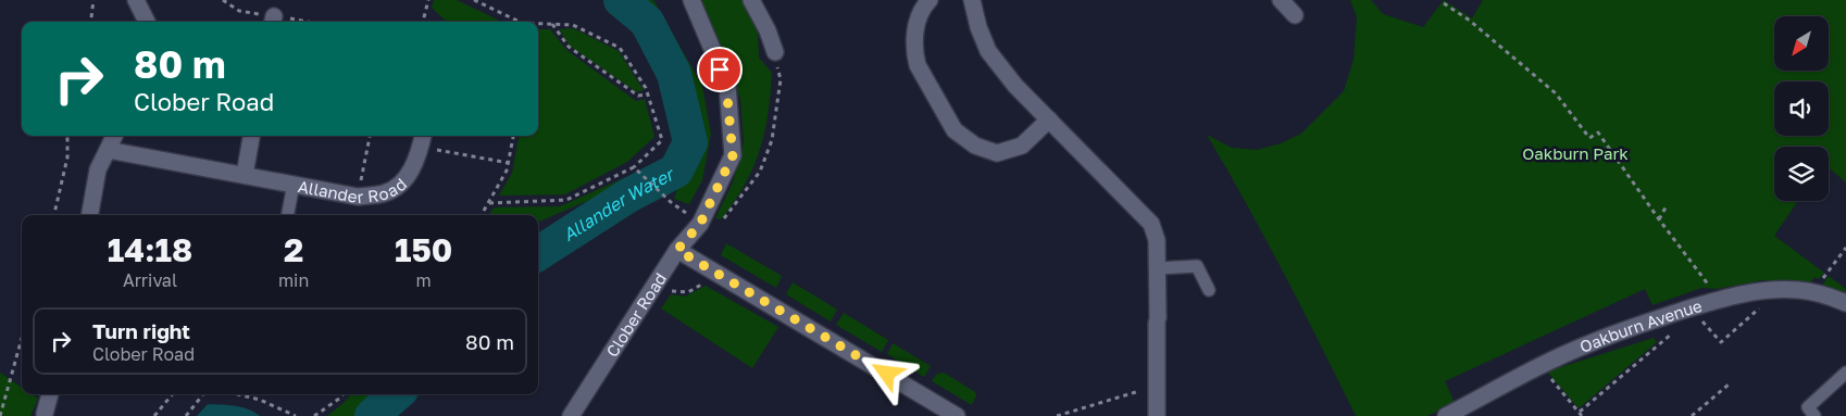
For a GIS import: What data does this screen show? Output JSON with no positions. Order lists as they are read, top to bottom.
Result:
{
  "streets": {
    "street": ["Allander Road", "Clober Road", "Oakburn Avenue"]
  },
  "water": ["Allander Water"],
  "parks": ["Oakburn Park"],
  "north": "bottom left",
  "page": {
    "turn": ["80 m", "Clober Road"],
    "eta": [
      "14:18",
      "Arrival",
      "2",
      "min",
      "150",
      "m"
    ],
    "list": [
      {
        "name": "Turn right",
        "note": "Clober Road",
        "value": "80 m"
      }
    ]
  }
}
